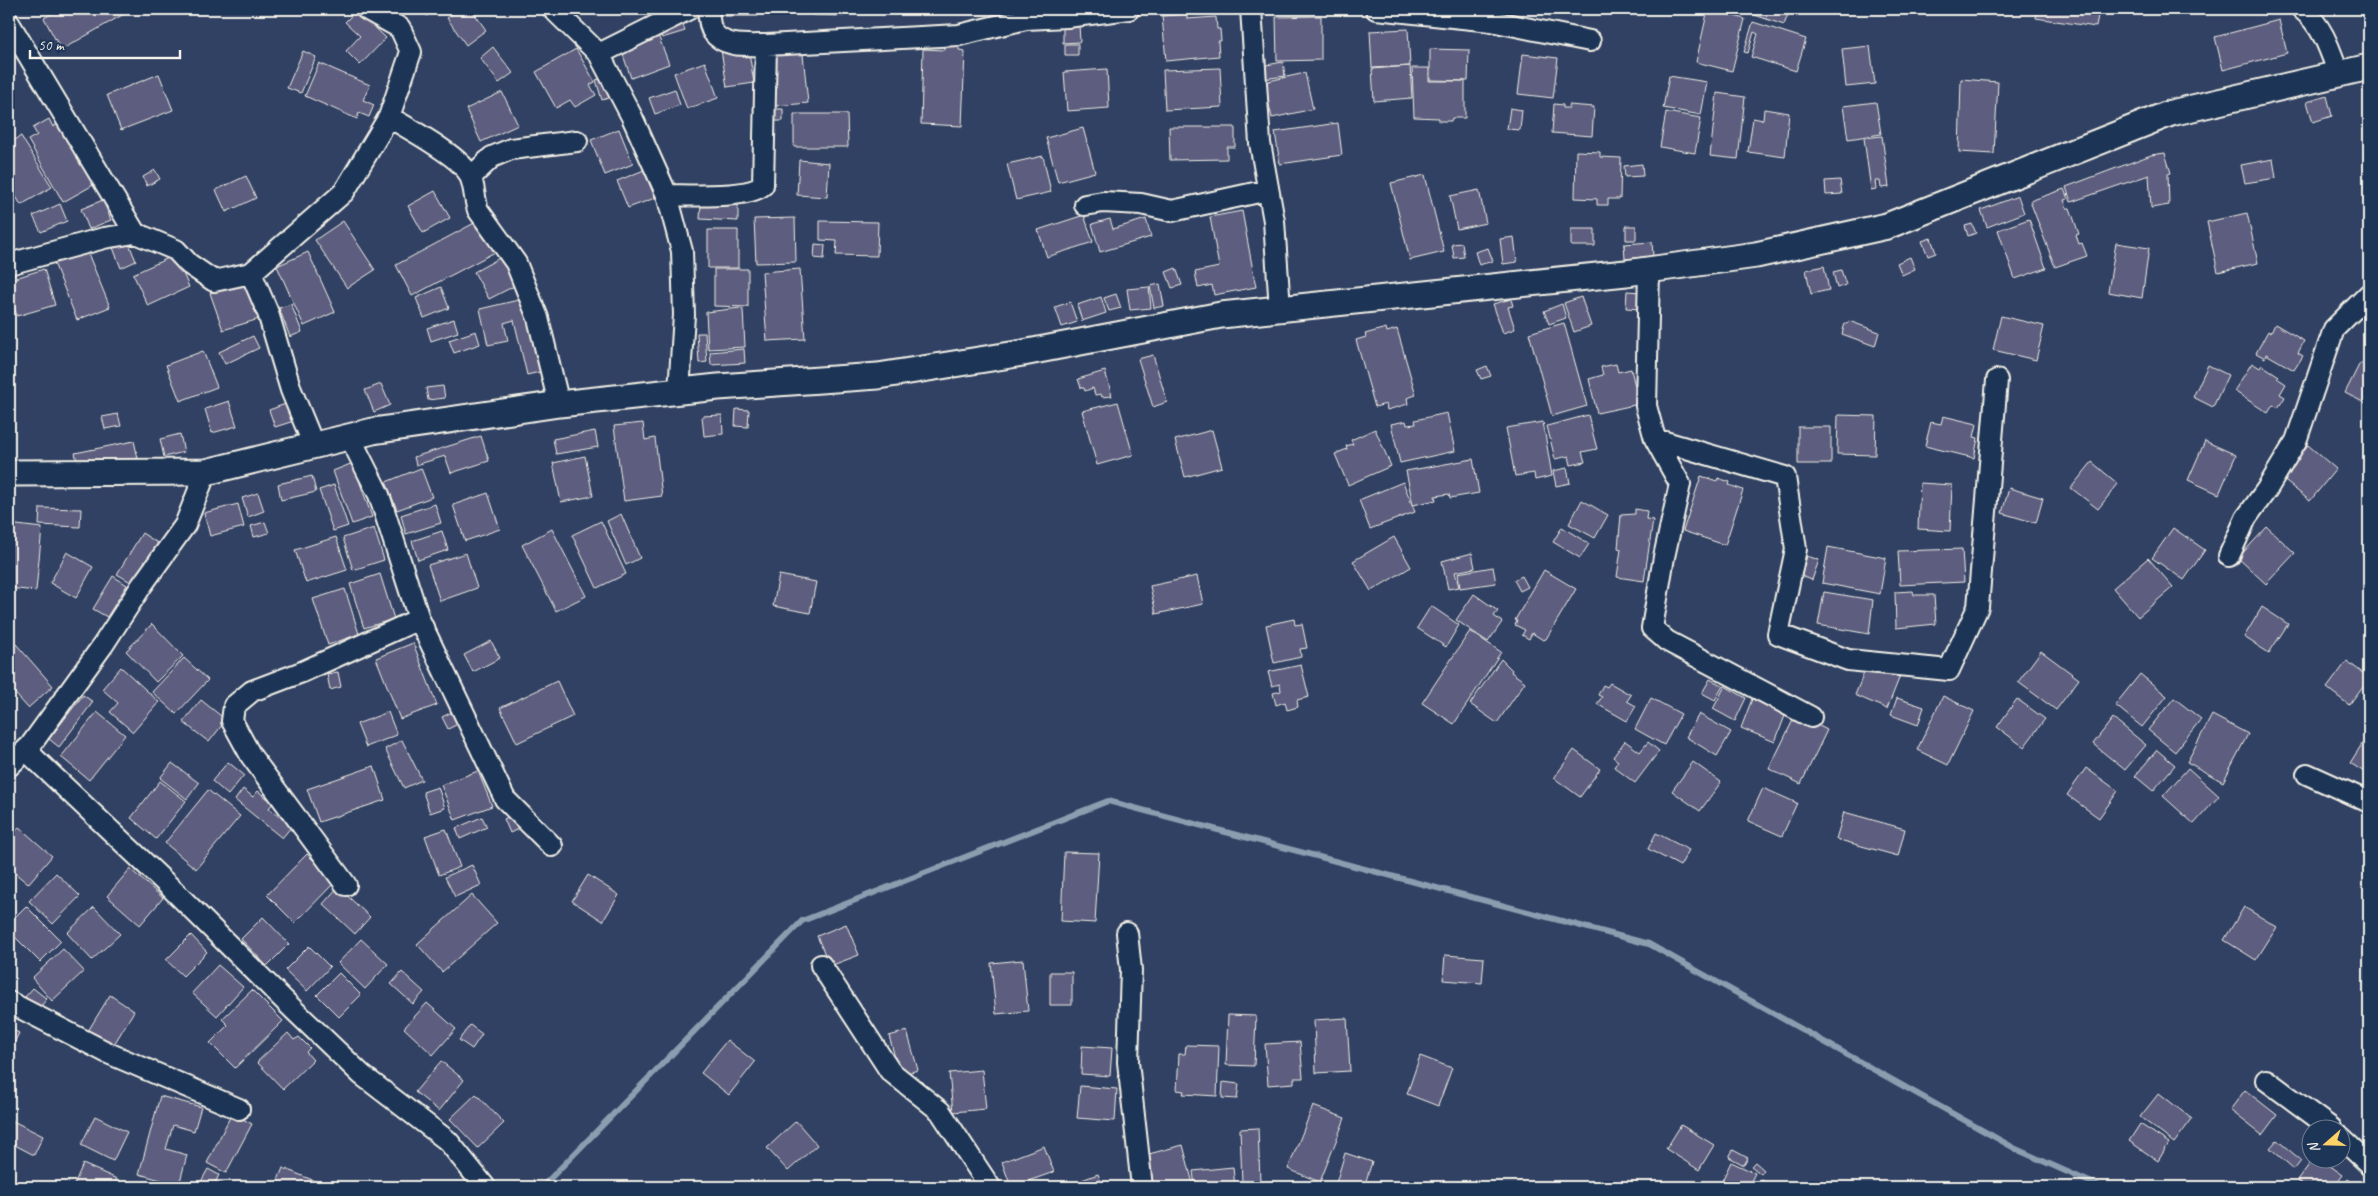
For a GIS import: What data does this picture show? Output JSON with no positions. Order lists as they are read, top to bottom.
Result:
{
  "scale_bar": "50 m",
  "north": "left"
}
